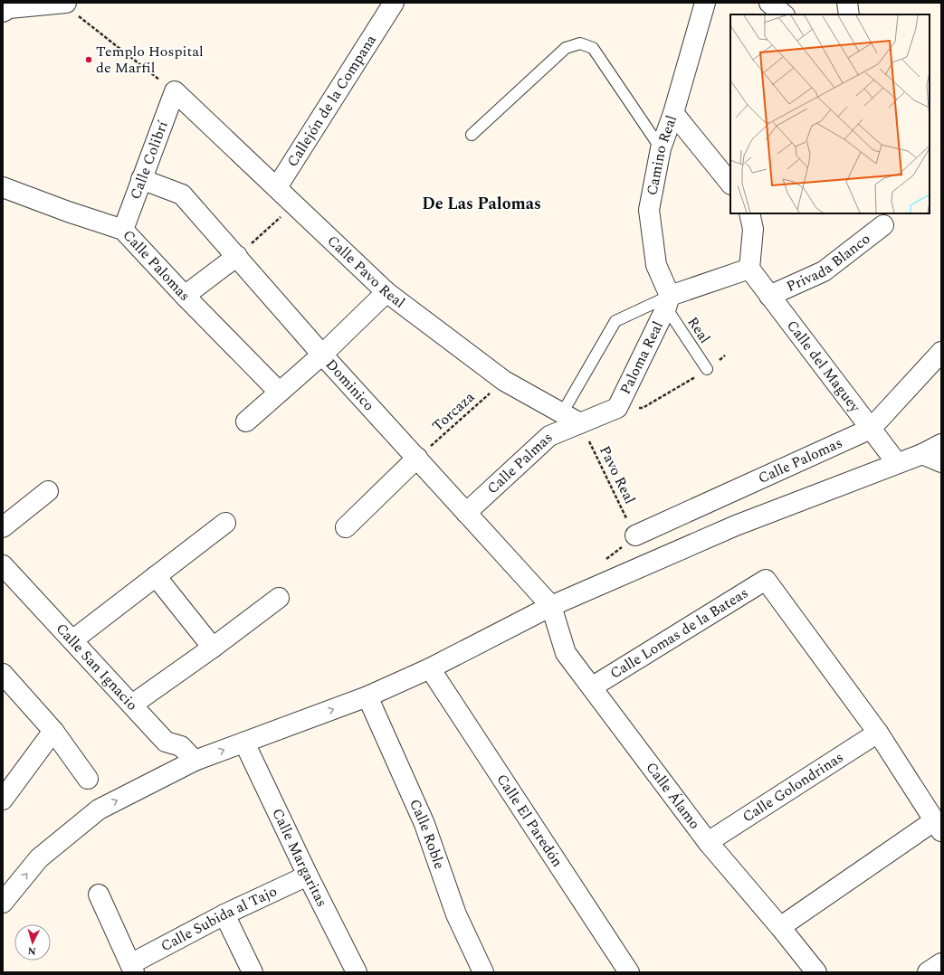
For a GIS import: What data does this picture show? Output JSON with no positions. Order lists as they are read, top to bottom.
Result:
{
  "streets": {
    "street": [
      "Callejón de la Compana",
      "Camino Real",
      "Calle Colibrí",
      "Privada Blanco",
      "Calle Palomas",
      "Calle Pavo Real",
      "Paloma Real",
      "Calle del Maguey",
      "Dominico",
      "Calle Palmas",
      "Calle Lomas de la Bateas",
      "Calle San Ignacio",
      "Calle Golondrinas",
      "Calle Álamo",
      "Calle El Paredón",
      "Calle Roble",
      "Calle Margaritas",
      "Calle Subida al Tajo"
    ],
    "lane": ["Real"],
    "path": ["Torcaza", "Pavo Real"]
  },
  "crossings": [
    ["Callejón de la Compana", "Calle Pavo Real"],
    ["Camino Real", "Real"],
    ["Camino Real", "Paloma Real"],
    ["Calle Colibrí", "Calle Palomas"],
    ["Calle Colibrí", "Calle Pavo Real"],
    ["Calle Colibrí", "Dominico"],
    ["Privada Blanco", "Calle del Maguey"],
    ["Calle Palomas", "Calle del Maguey"],
    ["Calle Palomas", "Pavo Real"],
    ["Calle Pavo Real", "Paloma Real"],
    ["Calle Pavo Real", "Torcaza"],
    ["Calle Pavo Real", "Calle Palmas"],
    ["Calle Pavo Real", "Pavo Real"],
    ["Real", "Paloma Real"],
    ["Paloma Real", "Calle Palmas"],
    ["Paloma Real", "Pavo Real"],
    ["Dominico", "Torcaza"],
    ["Dominico", "Calle Palmas"],
    ["Dominico", "Calle Álamo"],
    ["Calle Palmas", "Pavo Real"],
    ["Calle Lomas de la Bateas", "Calle Golondrinas"],
    ["Calle Lomas de la Bateas", "Calle Álamo"],
    ["Calle Golondrinas", "Calle Álamo"],
    ["Calle Margaritas", "Calle Subida al Tajo"]
  ],
  "districts": ["De Las Palomas"],
  "places": ["Templo Hospital de Marfil"],
  "north": "bottom"
}
